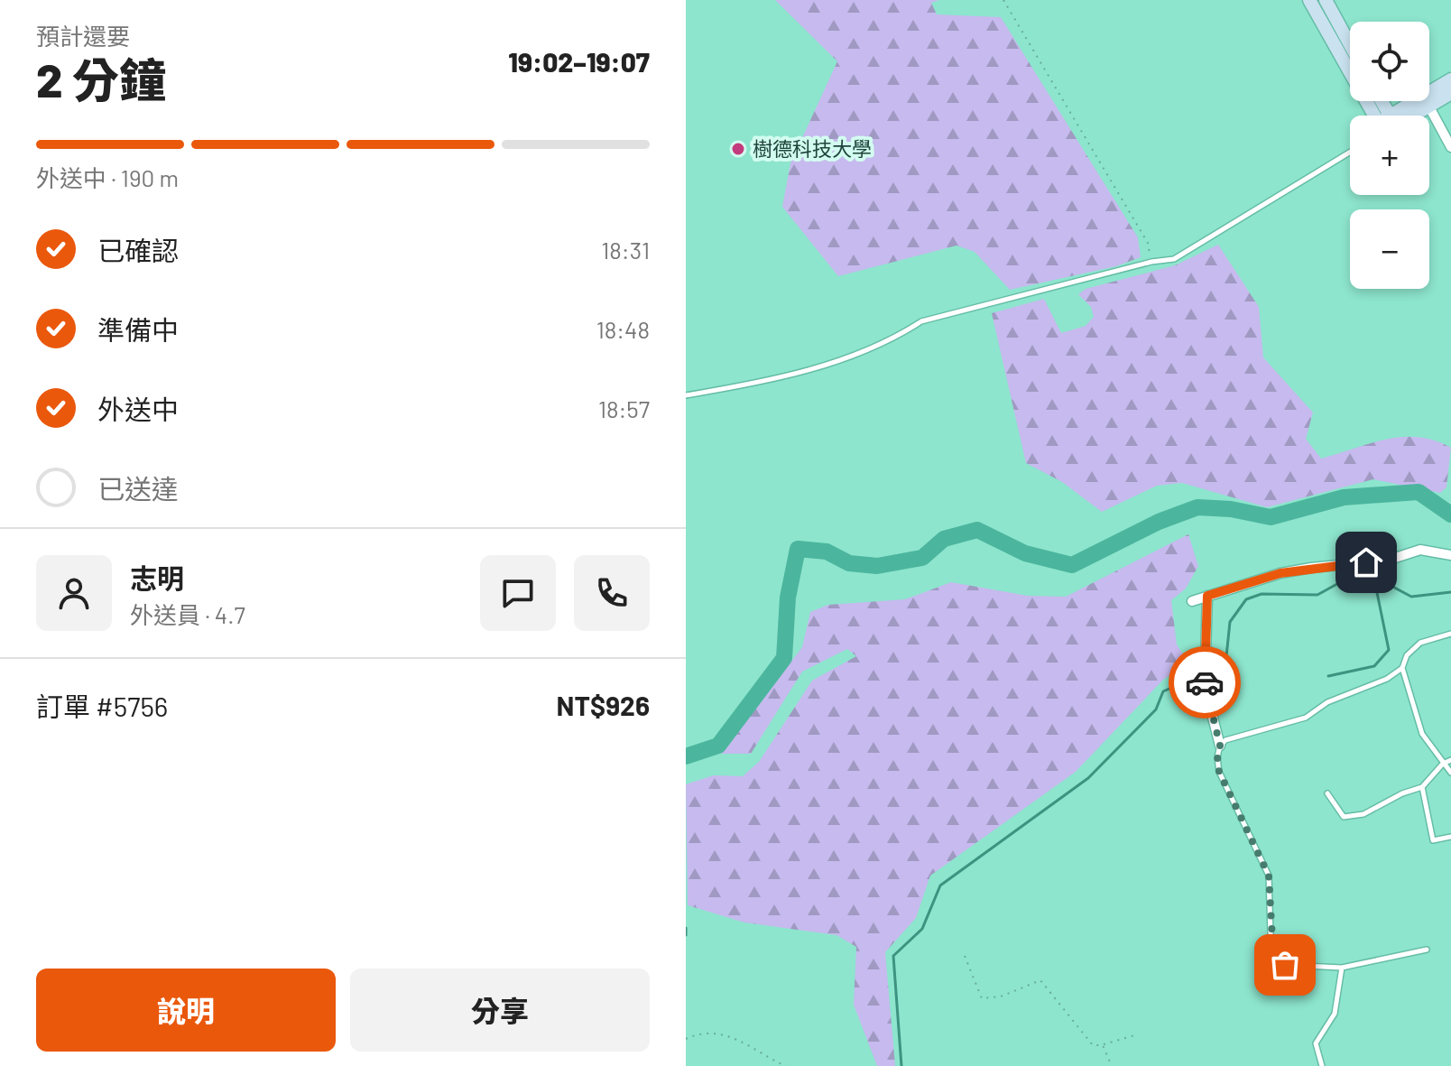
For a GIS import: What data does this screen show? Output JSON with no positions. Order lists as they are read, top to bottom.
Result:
{
  "places": ["樹德科技大學"],
  "page": {
    "heading": ["2 分鐘", "預計還要", "19:02–19:07"],
    "panel": [
      "志明",
      "外送員 · 4.7",
      "訂單 #5756",
      "NT$926"
    ],
    "map_buttons": ["+", "−"],
    "bar": "外送中 · 190 m",
    "list": [
      ["已確認", "18:31"],
      ["準備中", "18:48"],
      ["外送中", "18:57"],
      "已送達"
    ],
    "buttons": ["說明", "分享"]
  }
}
